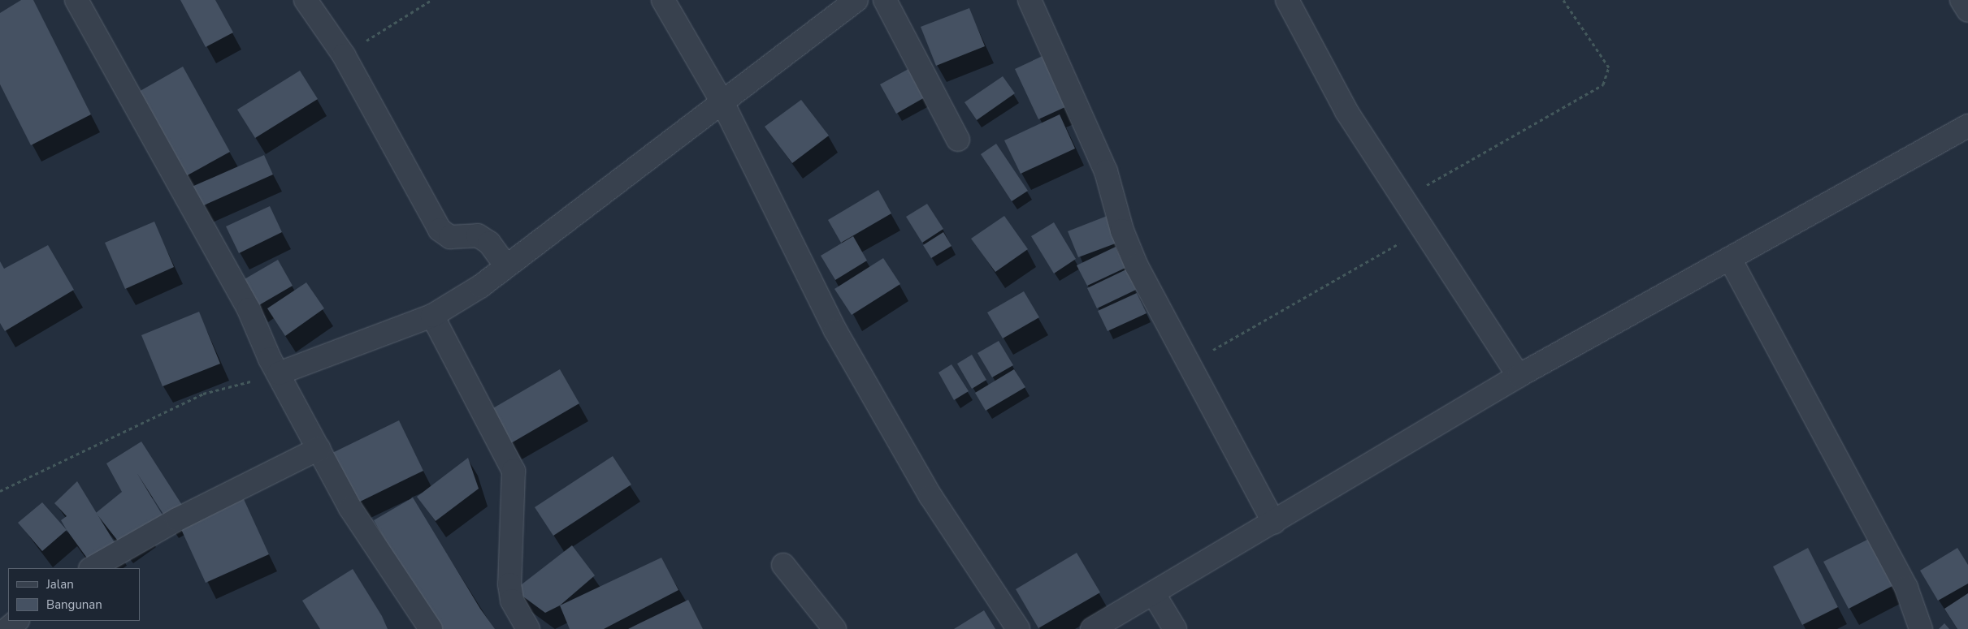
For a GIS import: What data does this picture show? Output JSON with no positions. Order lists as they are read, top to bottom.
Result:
{
  "legend": ["Jalan", "Bangunan"]
}
